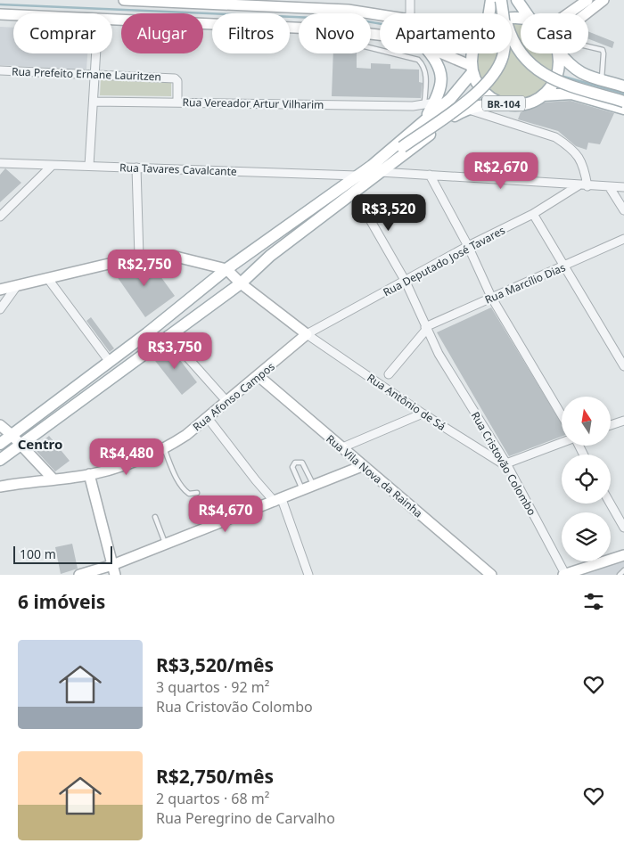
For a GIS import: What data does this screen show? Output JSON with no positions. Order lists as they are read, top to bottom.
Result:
{
  "streets": {
    "main road": ["BR-104", "Rua Afonso Campos", "Rua Vila Nova da Rainha"],
    "street": [
      "Rua Prefeito Ernane Lauritzen",
      "Rua Vereador Artur Vilharim",
      "Rua Tavares Cavalcante",
      "Rua Deputado José Tavares",
      "Rua Marcílio Dias",
      "Rua Antônio de Sá",
      "Rua Cristovão Colombo"
    ]
  },
  "crossings": [
    ["Rua Prefeito Ernane Lauritzen", "Rua Vereador Artur Vilharim"],
    ["Rua Deputado José Tavares", "Rua Afonso Campos"],
    ["Rua Deputado José Tavares", "Rua Antônio de Sá"],
    ["Rua Deputado José Tavares", "Rua Cristovão Colombo"],
    ["Rua Marcílio Dias", "Rua Cristovão Colombo"],
    ["Rua Afonso Campos", "Rua Antônio de Sá"],
    ["Rua Afonso Campos", "Rua Vila Nova da Rainha"],
    ["Rua Antônio de Sá", "Rua Cristovão Colombo"]
  ],
  "districts": ["Centro"],
  "scale_bar": "100 m",
  "north": "top",
  "page": {
    "chip": [
      "Comprar",
      "Alugar",
      "Filtros",
      "Novo",
      "Apartamento",
      "Casa"
    ],
    "price": [
      "R$2,670",
      "R$3,520",
      "R$2,750",
      "R$3,750",
      "R$4,480",
      "R$4,670"
    ],
    "scale": "100 m",
    "heading": "6 imóveis",
    "list": [
      {
        "name": "R$3,520/mês",
        "note": "3 quartos · 92 m² · Rua Cristovão Colombo"
      },
      {
        "name": "R$2,750/mês",
        "note": "2 quartos · 68 m² · Rua Peregrino de Carvalho"
      }
    ]
  }
}
